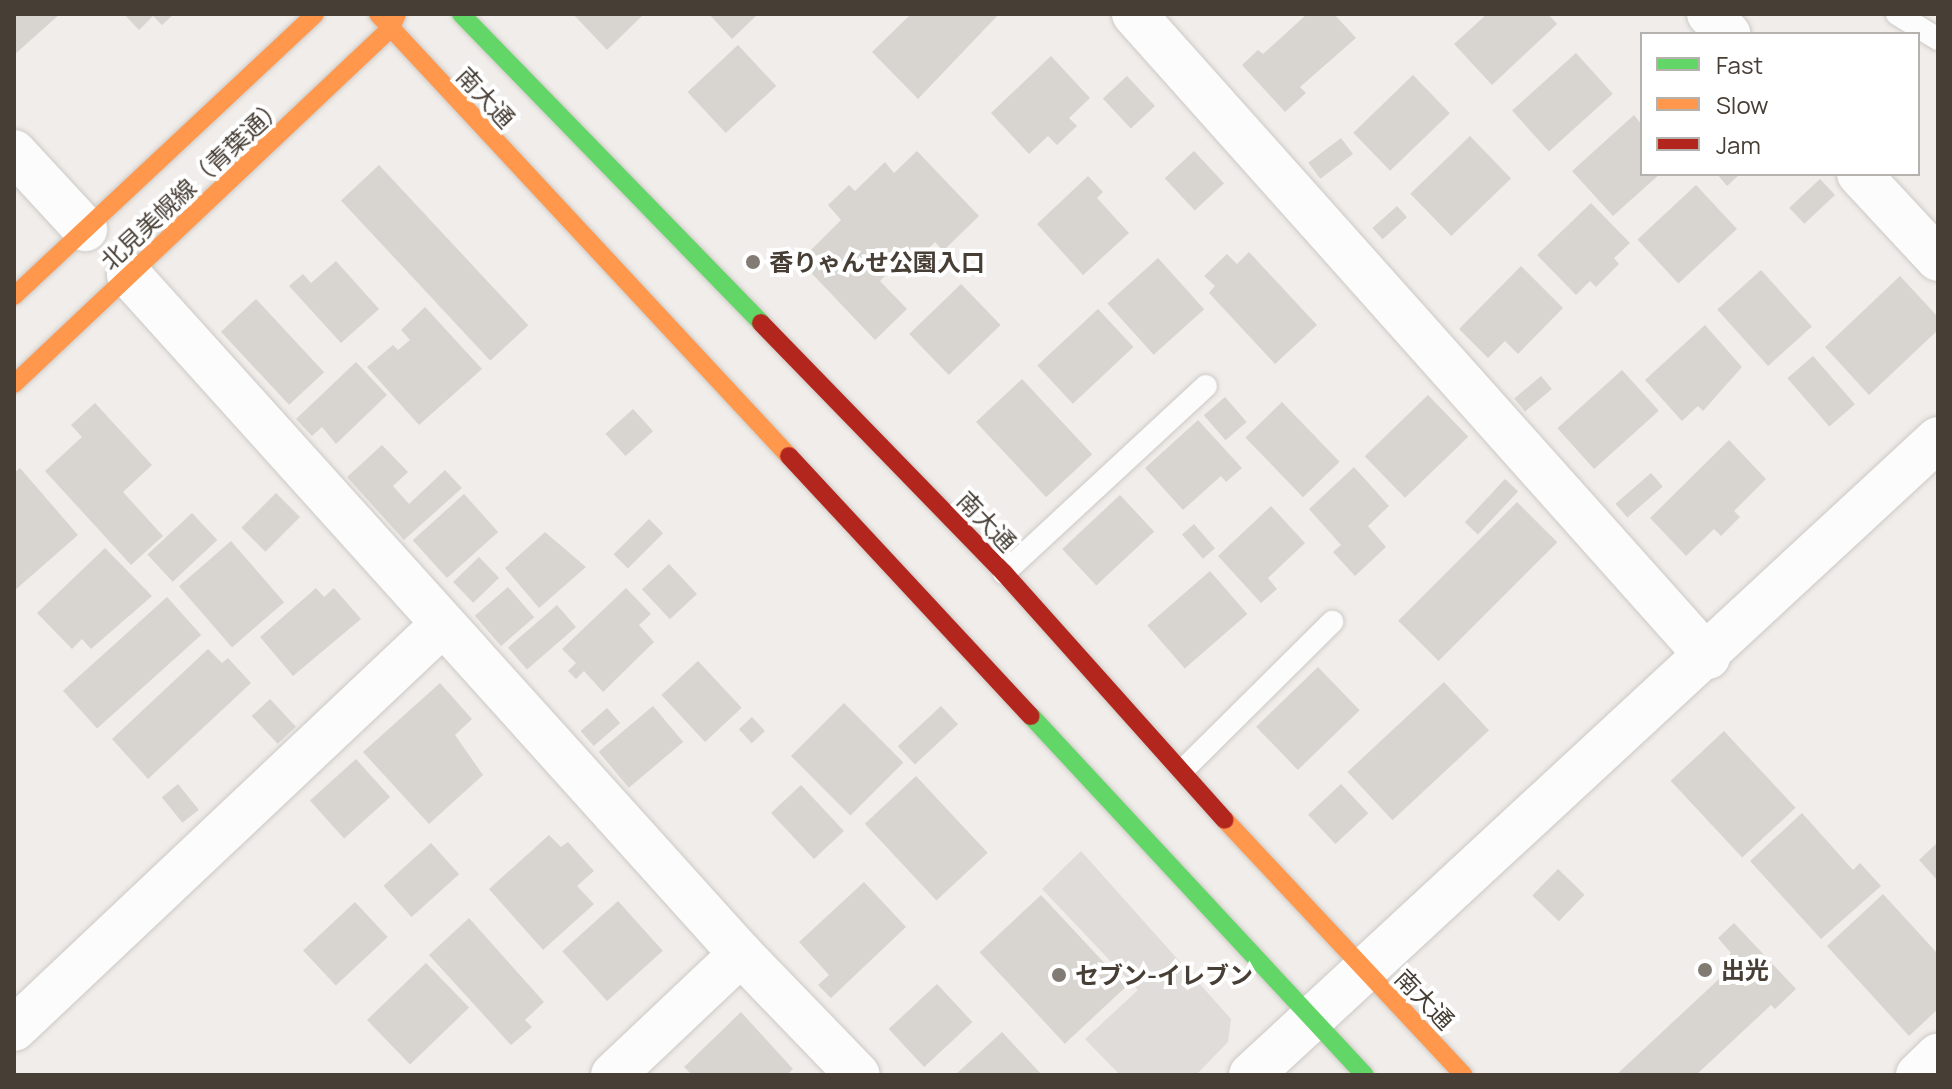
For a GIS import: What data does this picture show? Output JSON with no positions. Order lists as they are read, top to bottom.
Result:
{
  "streets": {
    "street": ["南大通", "北見美幌線（青葉通）"]
  },
  "crossings": [
    ["南大通", "北見美幌線（青葉通）"]
  ],
  "places": ["香りゃんせ公園入口", "出光", "セブン-イレブン"],
  "legend": ["Fast", "Slow", "Jam"]
}
